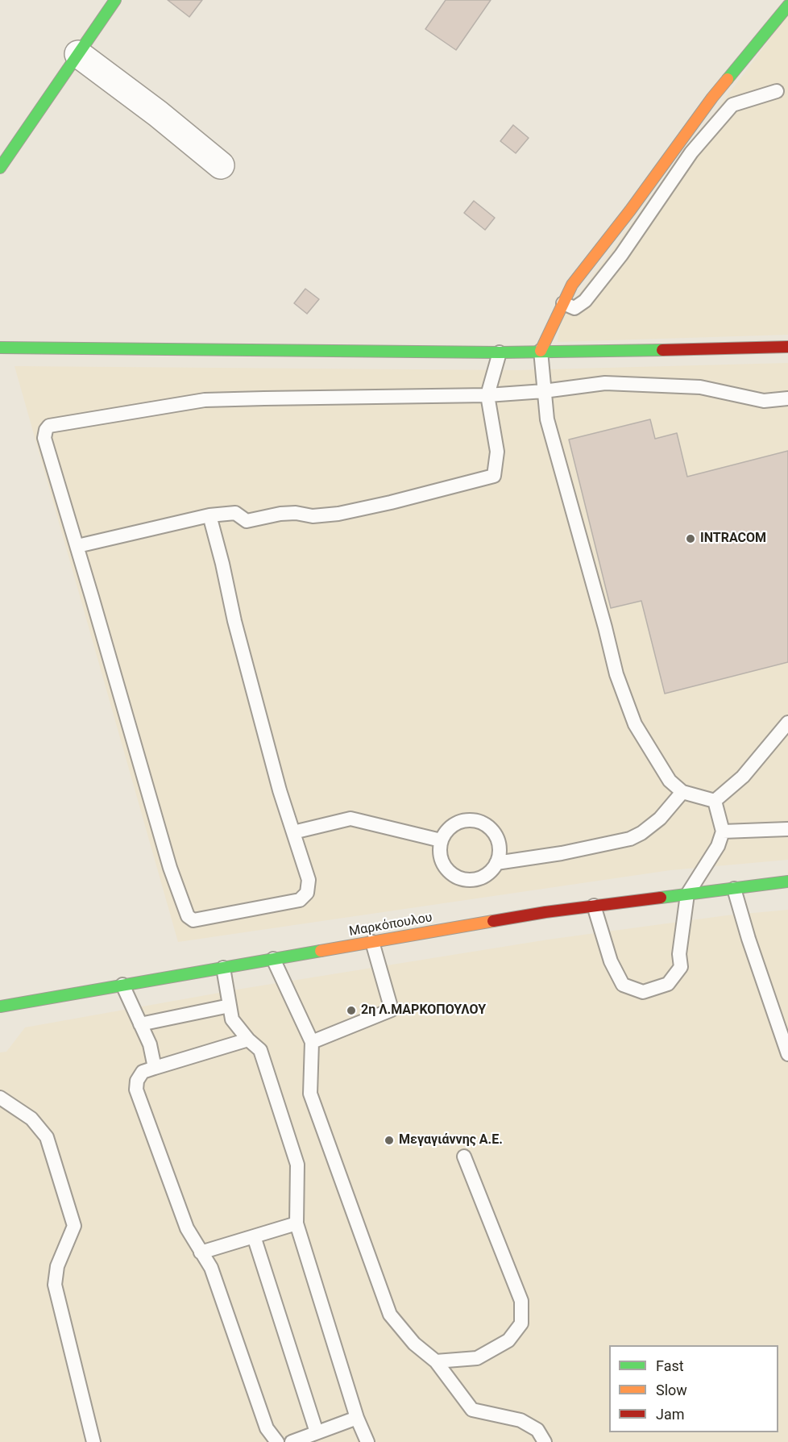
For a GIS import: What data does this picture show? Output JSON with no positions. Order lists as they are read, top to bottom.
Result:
{
  "streets": {
    "street": ["Μαρκόπουλου"]
  },
  "places": ["INTRACOM", "2η Λ.ΜΑΡΚΟΠΟΥΛΟΥ", "Μεγαγιάννης Α.Ε."],
  "legend": ["Fast", "Slow", "Jam"]
}
